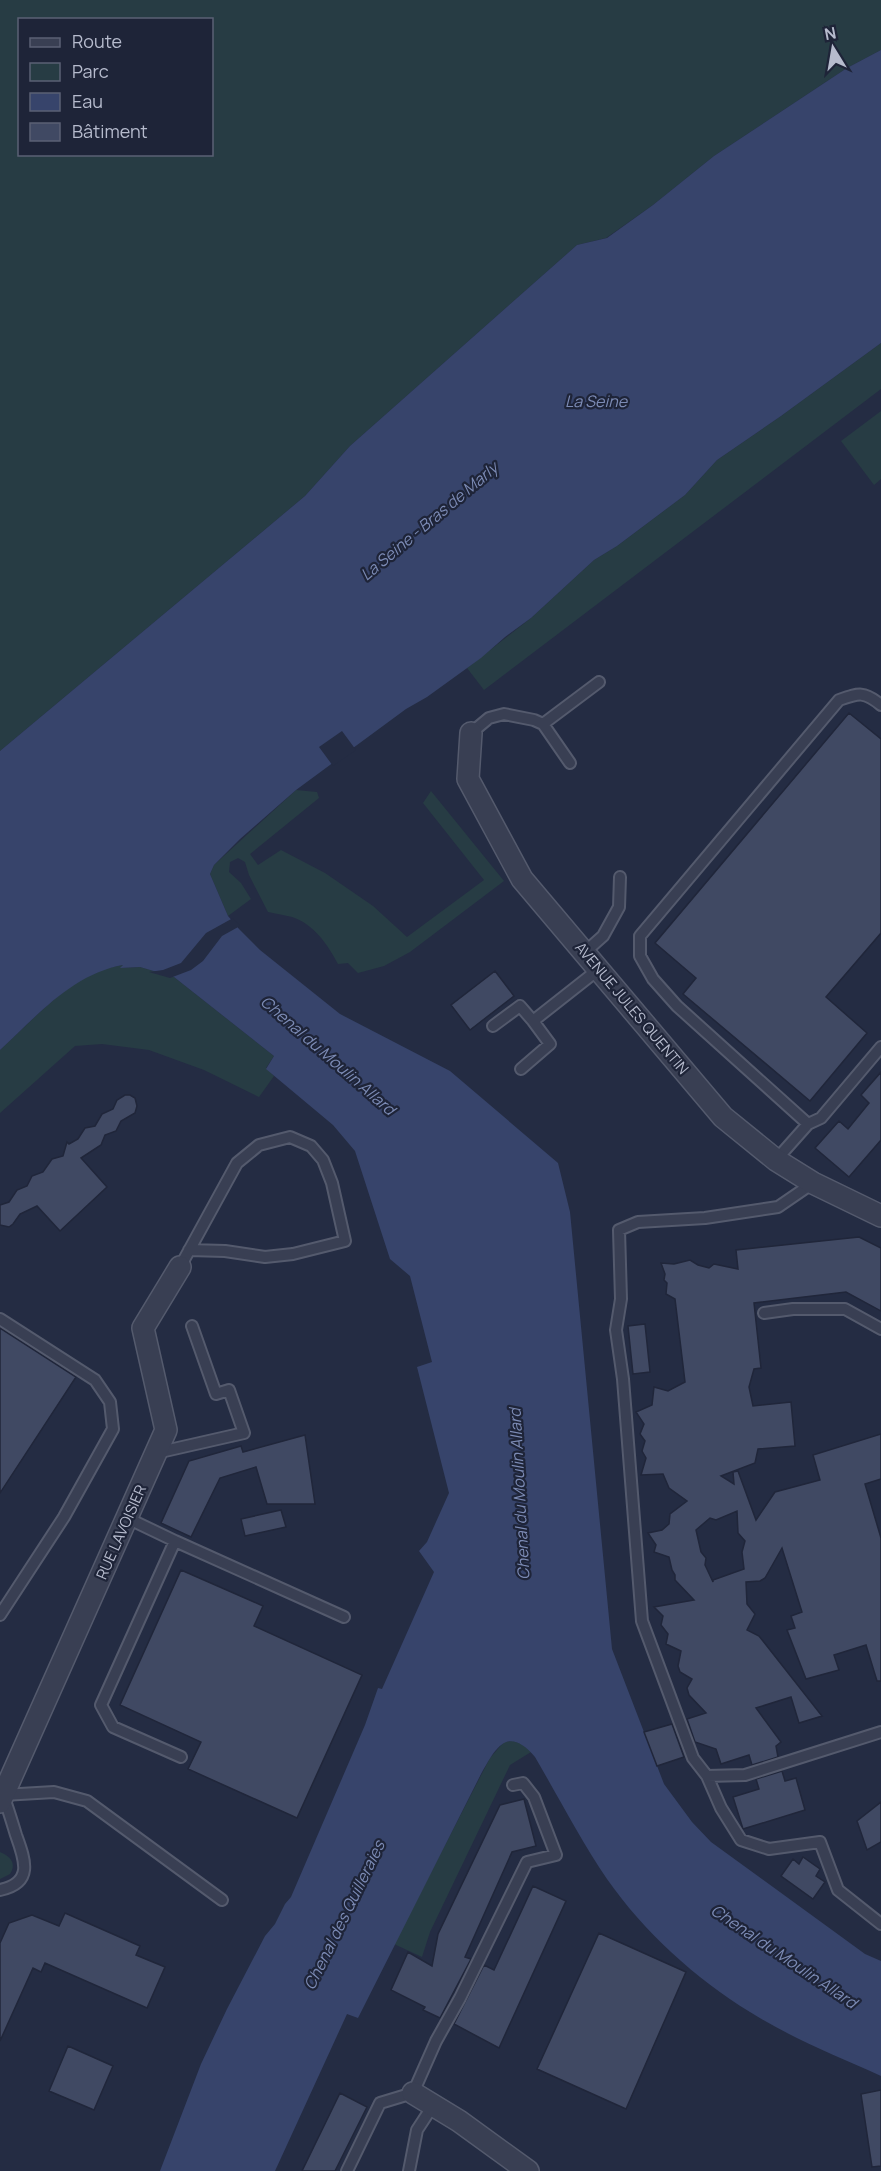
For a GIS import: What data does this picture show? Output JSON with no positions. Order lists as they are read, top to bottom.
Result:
{
  "streets": {
    "street": ["AVENUE JULES QUENTIN", "RUE LAVOISIER"]
  },
  "water": [
    "La Seine",
    "La Seine - Bras de Marly",
    "Chenal du Moulin Allard",
    "Chenal des Quilleraies"
  ],
  "legend": [
    "Route",
    "Parc",
    "Eau",
    "Bâtiment"
  ],
  "north": "top"
}
